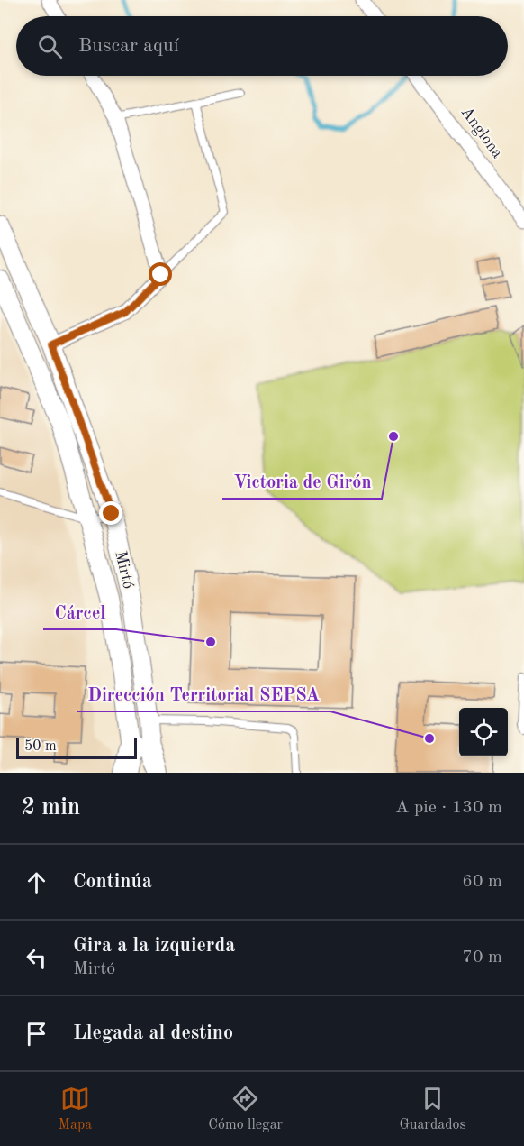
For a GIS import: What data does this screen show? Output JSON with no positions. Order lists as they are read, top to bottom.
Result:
{
  "streets": {
    "street": ["Anglona", "Mirtó"]
  },
  "places": ["Victoria de Girón", "Cárcel", "Dirección Territorial SEPSA"],
  "scale_bar": "50 m",
  "page": {
    "search": "Buscar aquí",
    "scale": "50 m",
    "heading": ["2 min", "A pie · 130 m"],
    "list": [
      ["Continúa", "60 m"],
      ["Gira a la izquierda", "Mirtó", "70 m"],
      "Llegada al destino"
    ],
    "nav": ["Mapa", "Cómo llegar", "Guardados"]
  }
}
